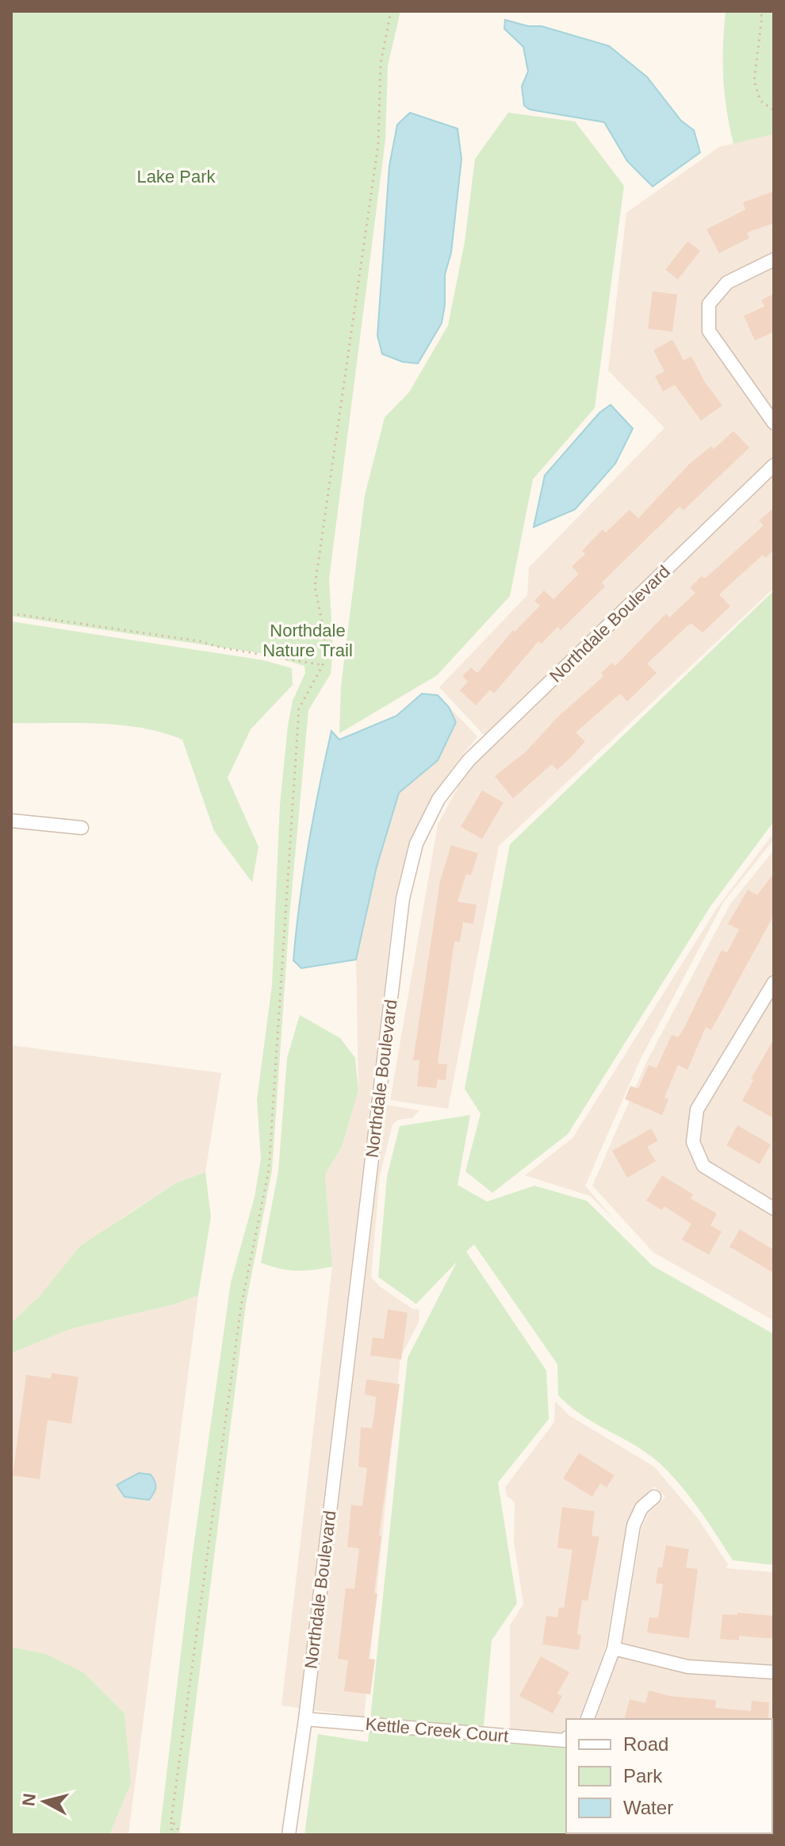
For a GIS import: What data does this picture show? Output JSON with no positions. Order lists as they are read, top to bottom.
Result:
{
  "streets": {
    "street": ["Northdale Boulevard", "Kettle Creek Court"]
  },
  "crossings": [
    ["Northdale Boulevard", "Kettle Creek Court"]
  ],
  "parks": ["Lake Park", "Northdale Nature Trail"],
  "legend": ["Road", "Park", "Water"],
  "north": "left"
}
